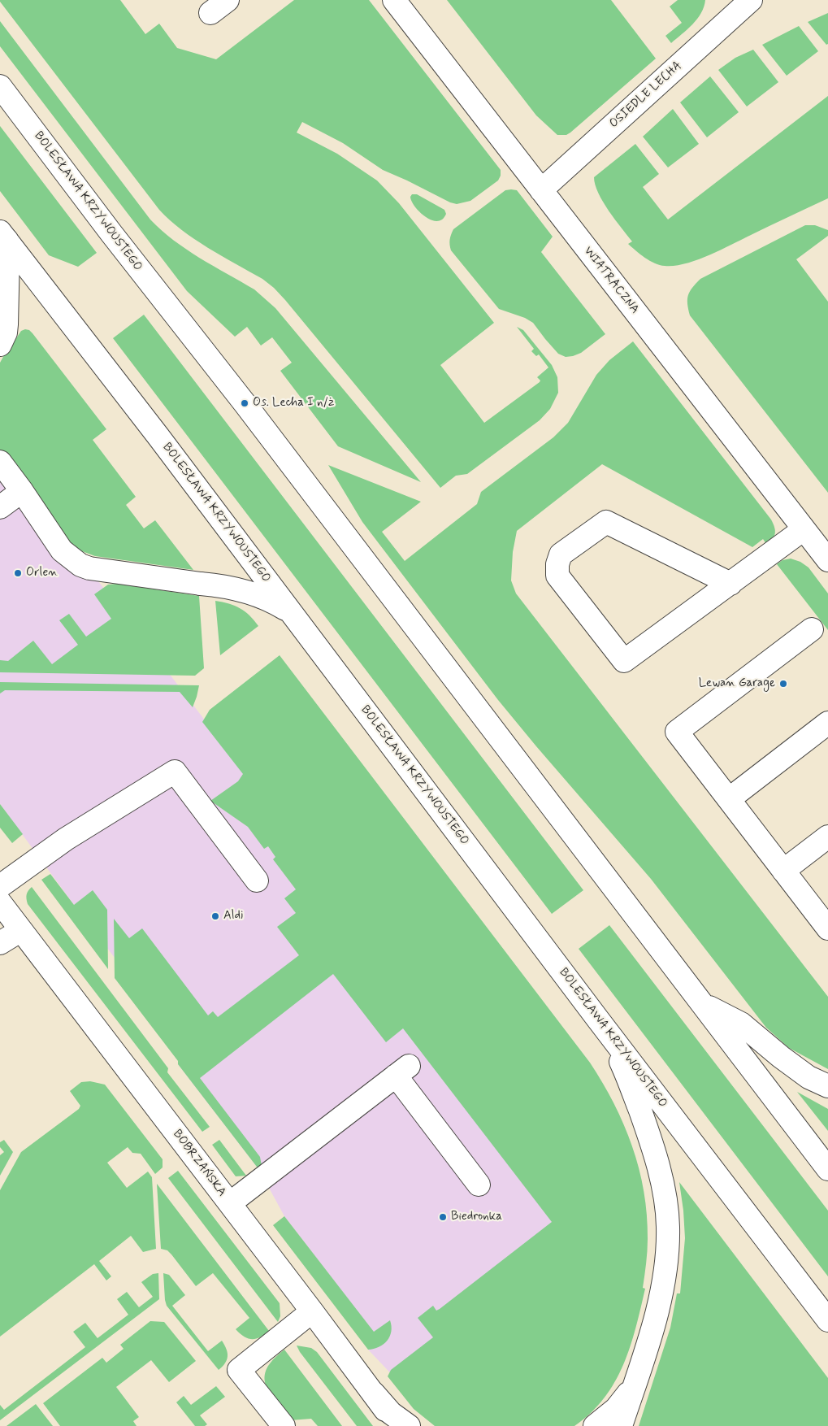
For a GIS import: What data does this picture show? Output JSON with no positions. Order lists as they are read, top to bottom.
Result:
{
  "streets": {
    "main road": [
      "OSIEDLE LECHA",
      "BOLESŁAWA KRZYWOUSTEGO",
      "WIATRACZNA",
      "BOBRZAŃSKA"
    ]
  },
  "crossings": [
    ["OSIEDLE LECHA", "WIATRACZNA"]
  ],
  "places": [
    "Os. Lecha I n/ż",
    "Orlen",
    "Lewan Garage",
    "Aldi",
    "Biedronka"
  ]
}
